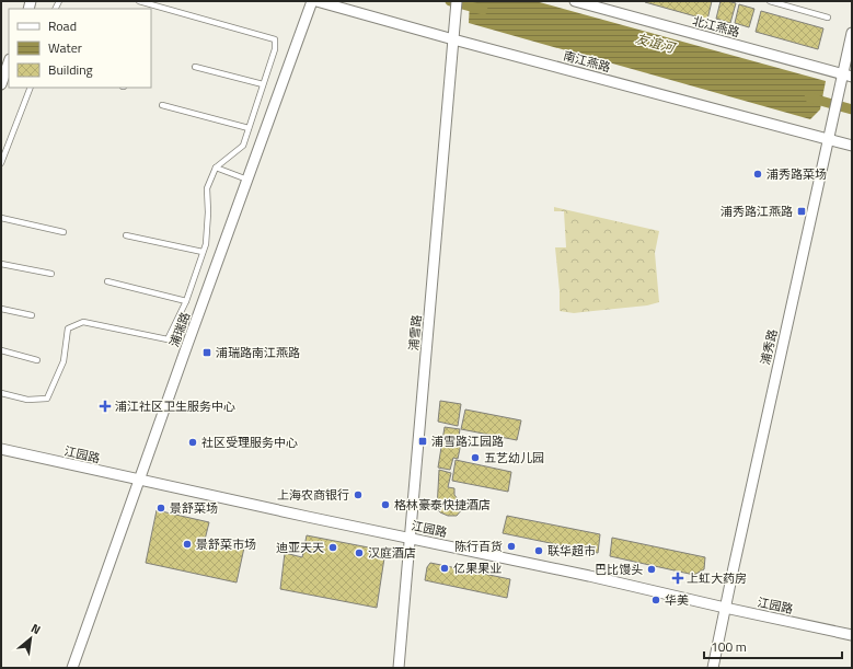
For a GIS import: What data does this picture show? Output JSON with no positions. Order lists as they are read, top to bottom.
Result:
{
  "streets": {
    "street": [
      "北江燕路",
      "南江燕路",
      "浦瑞路",
      "浦雪路",
      "浦秀路",
      "江园路"
    ]
  },
  "crossings": [
    ["北江燕路", "浦秀路"],
    ["南江燕路", "浦雪路"],
    ["南江燕路", "浦秀路"],
    ["浦瑞路", "江园路"],
    ["浦雪路", "江园路"],
    ["浦秀路", "江园路"]
  ],
  "water": ["友谊河"],
  "places": {
    "other": [
      "浦秀路菜场",
      "社区受理服务中心",
      "五艺幼儿园",
      "上海农商银行",
      "格林豪泰快捷酒店",
      "景舒菜场",
      "景舒菜市场",
      "陈行百货",
      "迪亚天天",
      "联华超市",
      "汉庭酒店",
      "亿果果业",
      "巴比馒头",
      "华美"
    ],
    "transit": ["浦秀路江燕路", "浦瑞路南江燕路", "浦雪路江园路"],
    "health": ["浦江社区卫生服务中心", "上虹大药房"]
  },
  "legend": ["Road", "Water", "Building"],
  "scale_bar": "100 m",
  "north": "top right"
}
